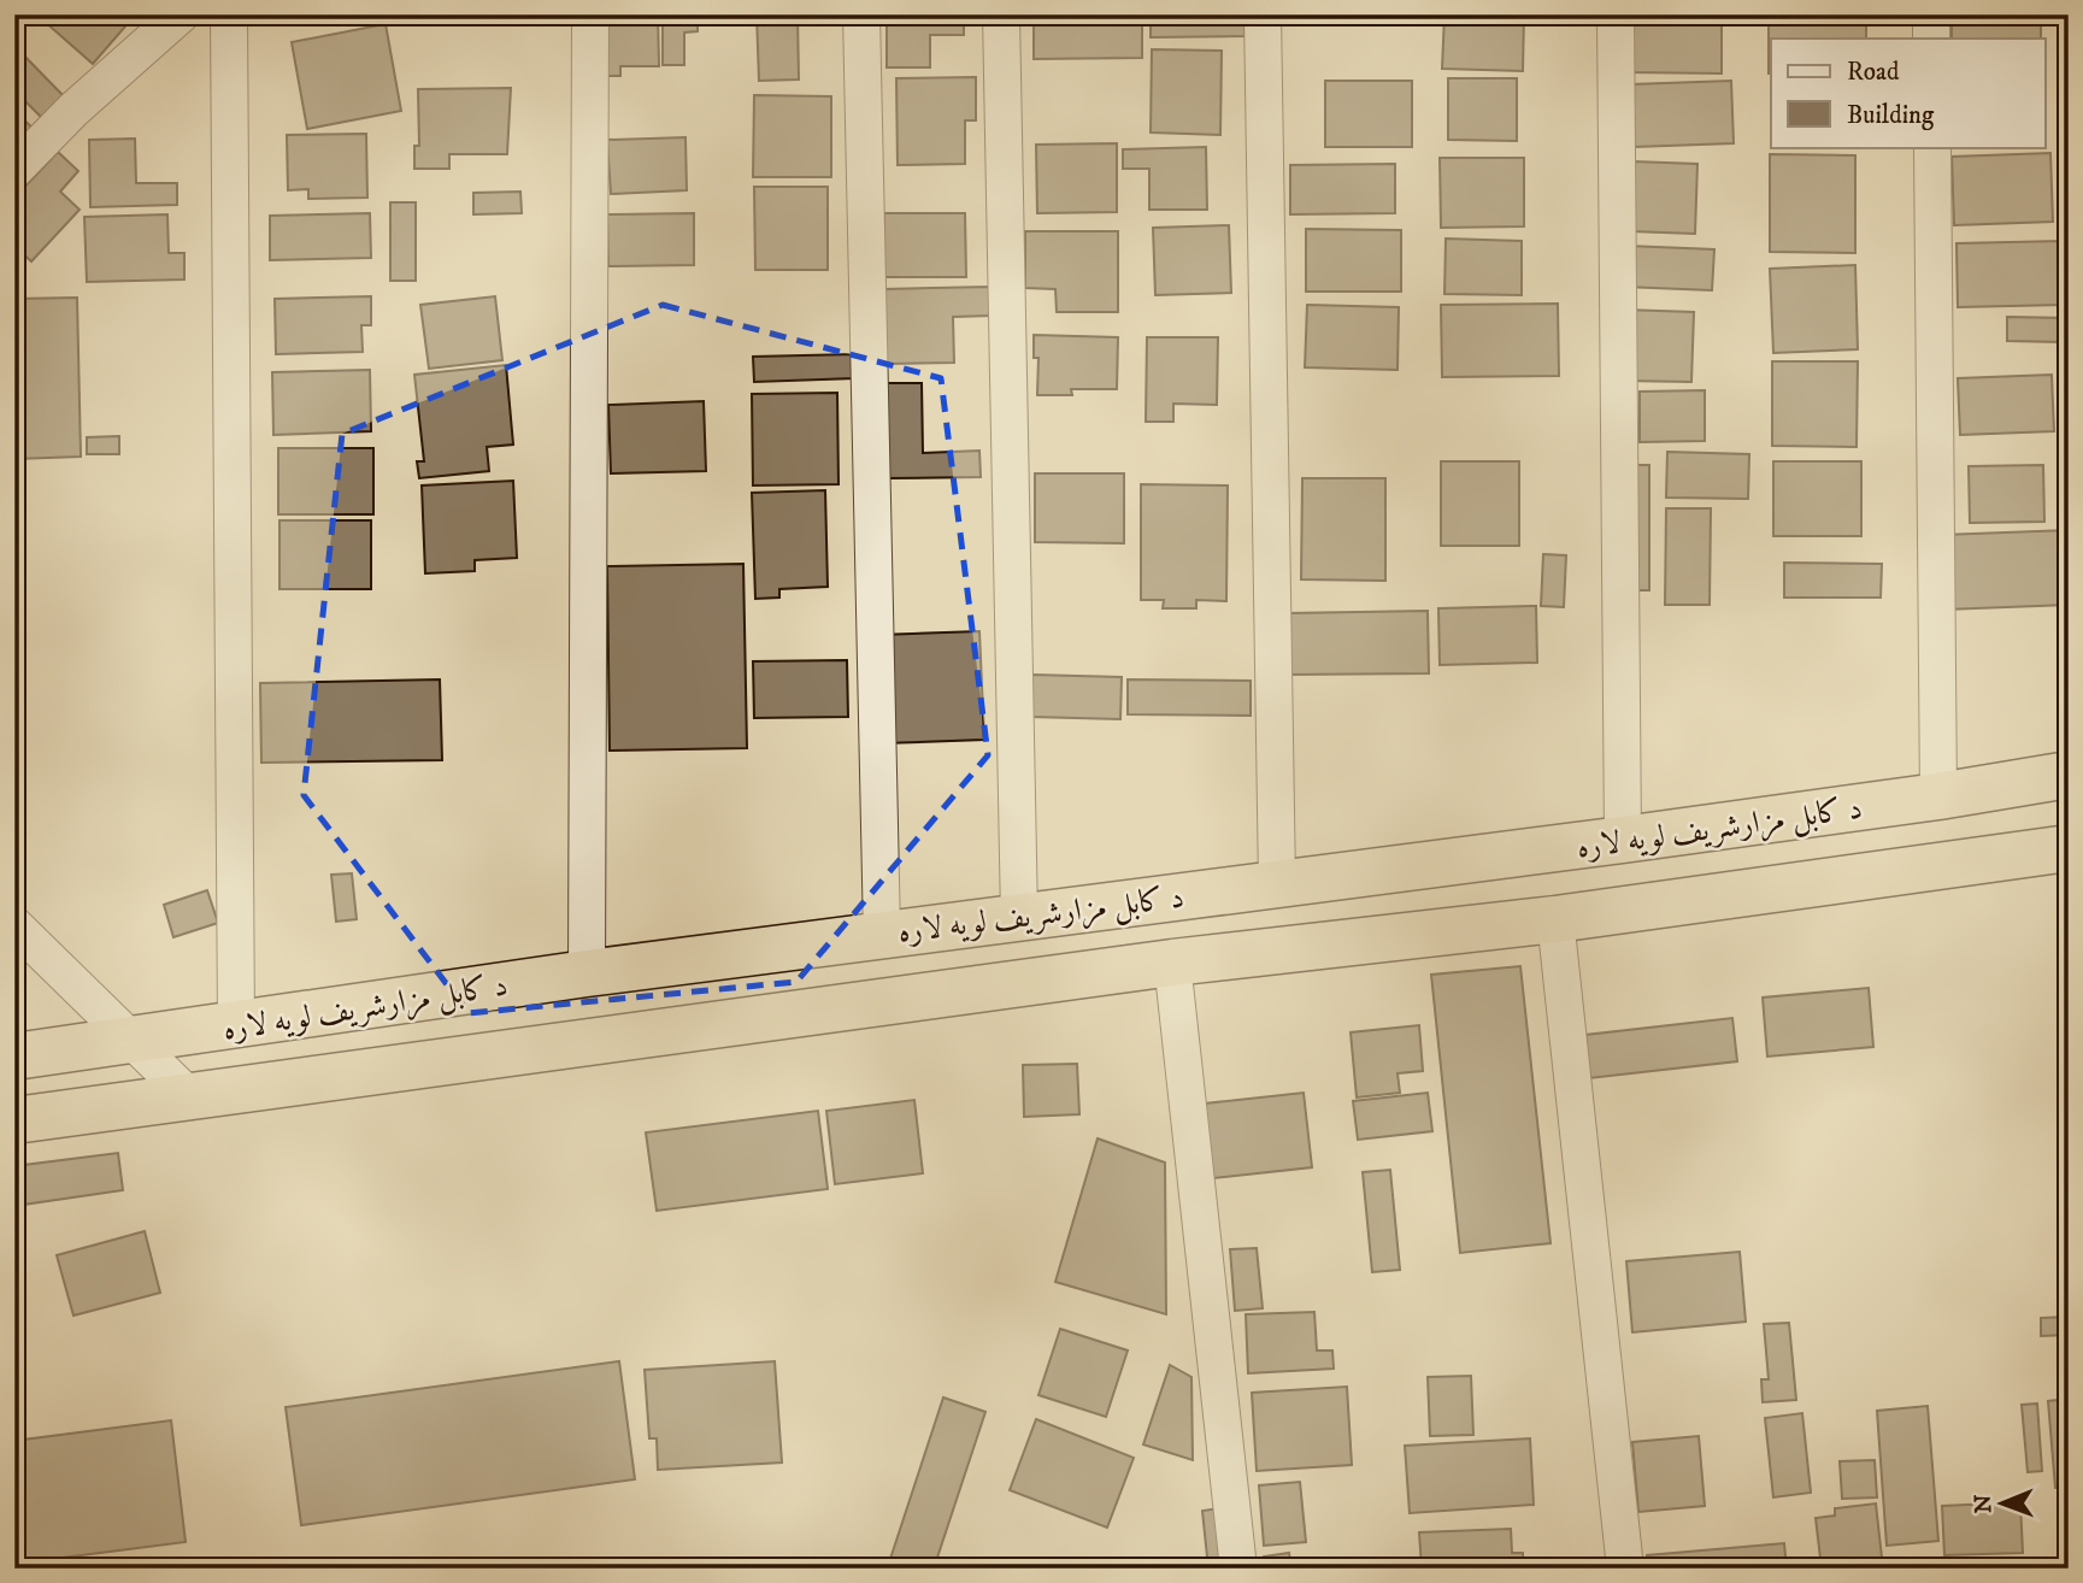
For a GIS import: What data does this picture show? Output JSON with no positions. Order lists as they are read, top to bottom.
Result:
{
  "streets": {
    "highway": ["د کابل مزارشریف لویه لاره"]
  },
  "legend": ["Road", "Building"],
  "north": "left"
}
